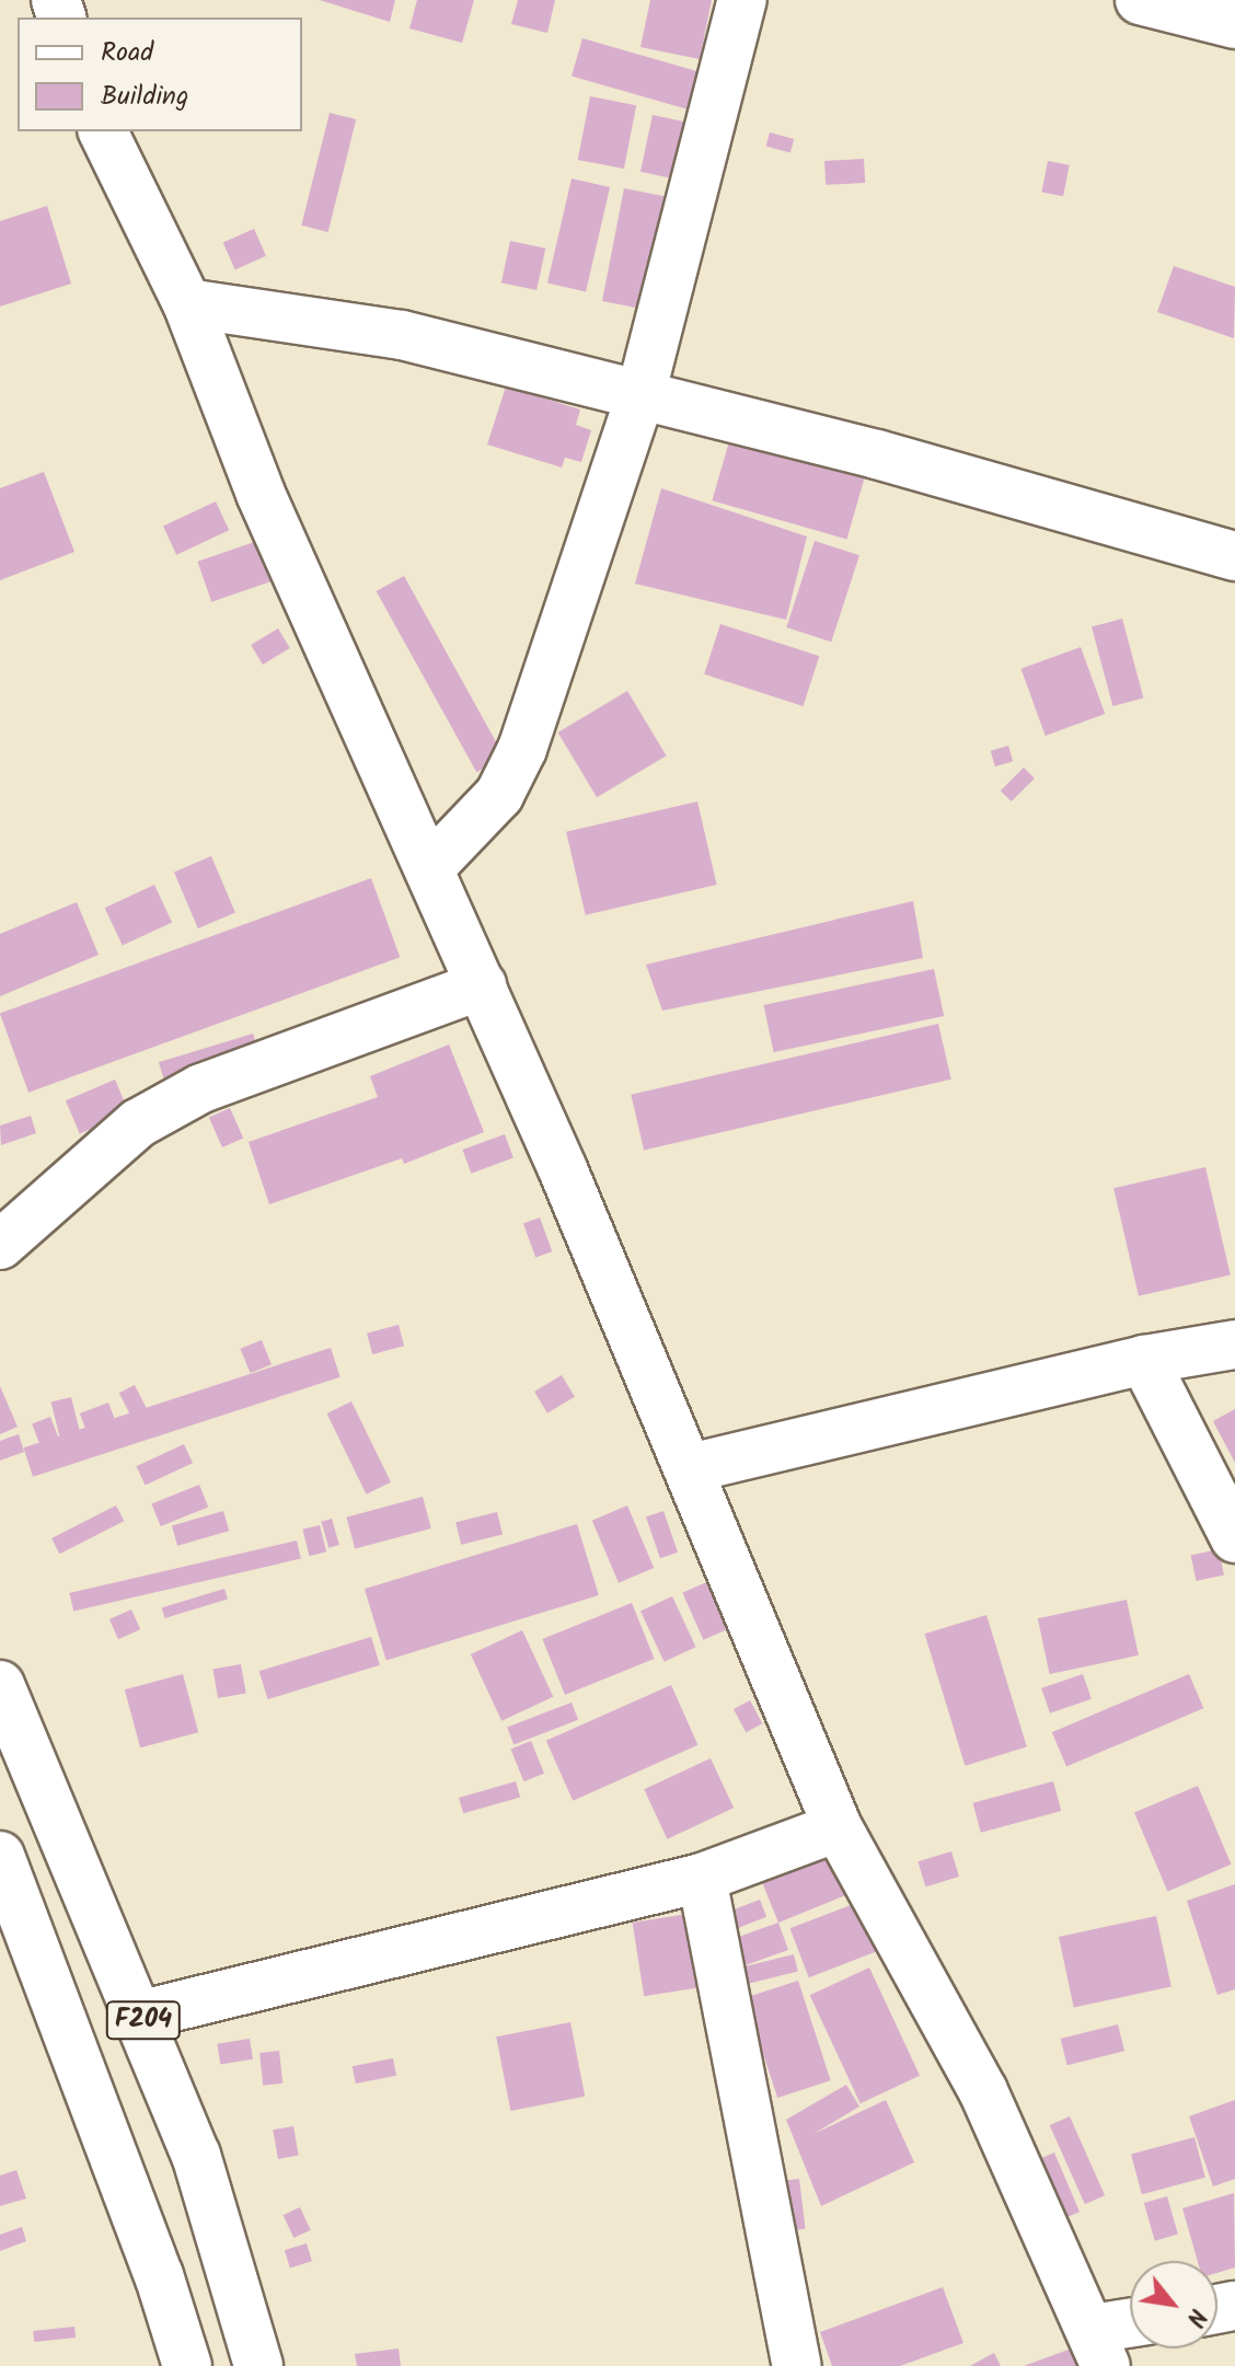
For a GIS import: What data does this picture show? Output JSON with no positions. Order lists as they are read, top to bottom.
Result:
{
  "streets": {
    "street": ["F204"]
  },
  "legend": ["Road", "Building"],
  "north": "bottom right"
}
